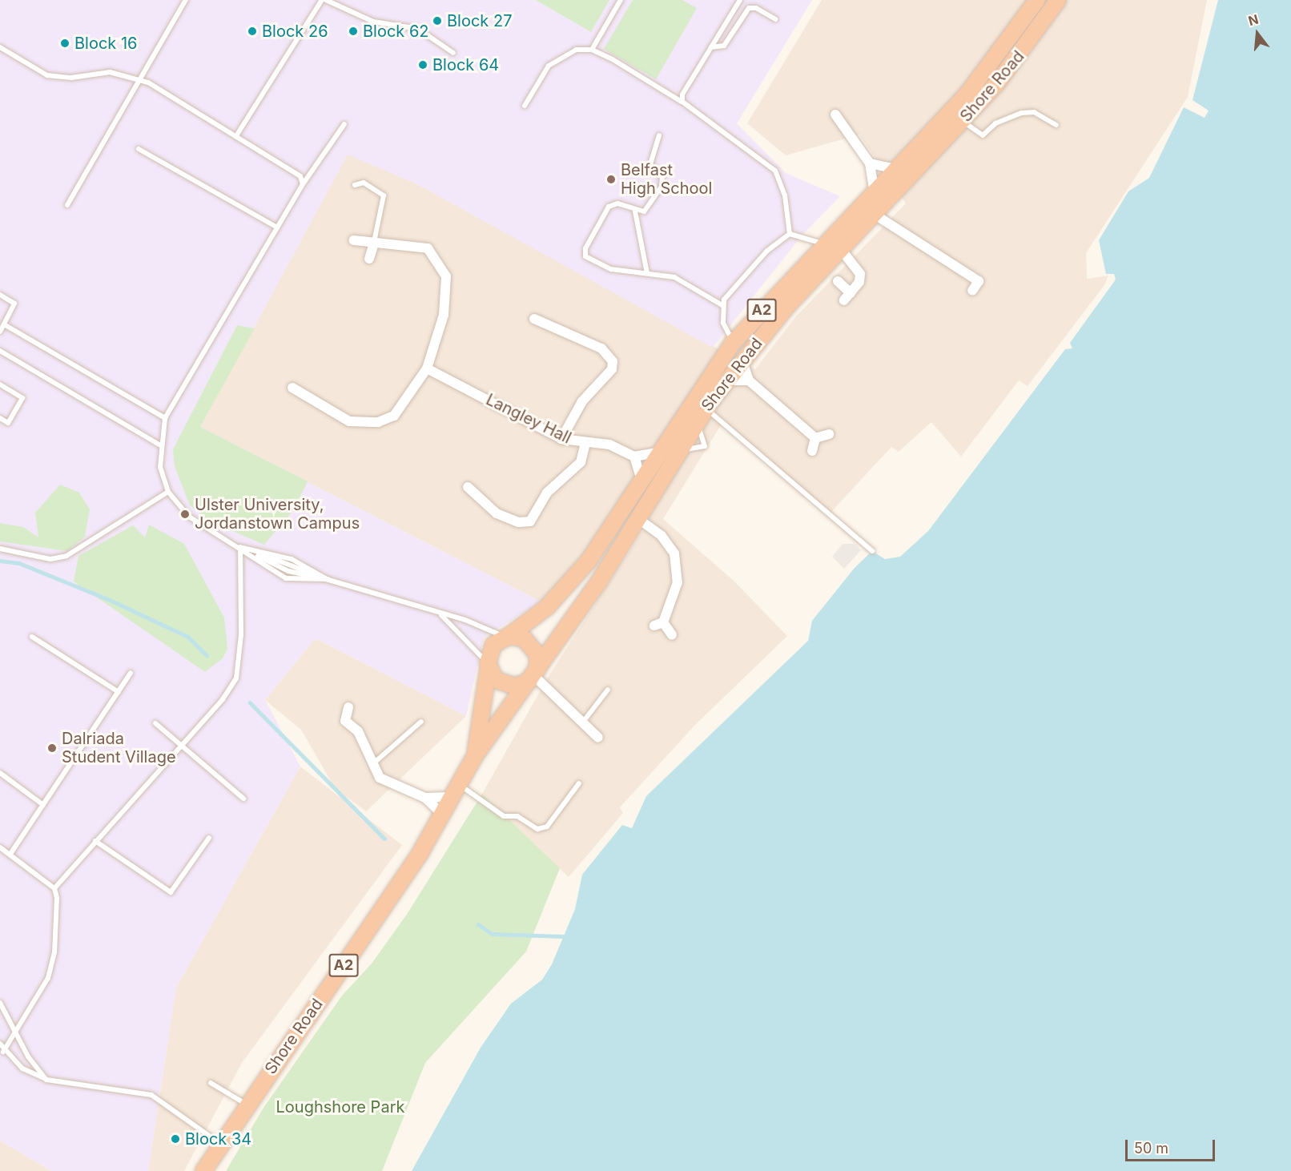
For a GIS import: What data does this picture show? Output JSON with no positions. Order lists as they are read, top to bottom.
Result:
{
  "streets": {
    "highway": ["Shore Road", "A2"],
    "street": ["Langley Hall"]
  },
  "crossings": [
    ["Shore Road", "A2"]
  ],
  "parks": ["Loughshore Park"],
  "places": [
    "Block 27",
    "Block 26",
    "Block 62",
    "Block 16",
    "Block 64",
    "Belfast High School",
    "Ulster University, Jordanstown Campus",
    "Dalriada Student Village",
    "Block 34"
  ],
  "scale_bar": "50 m",
  "north": "top"
}
